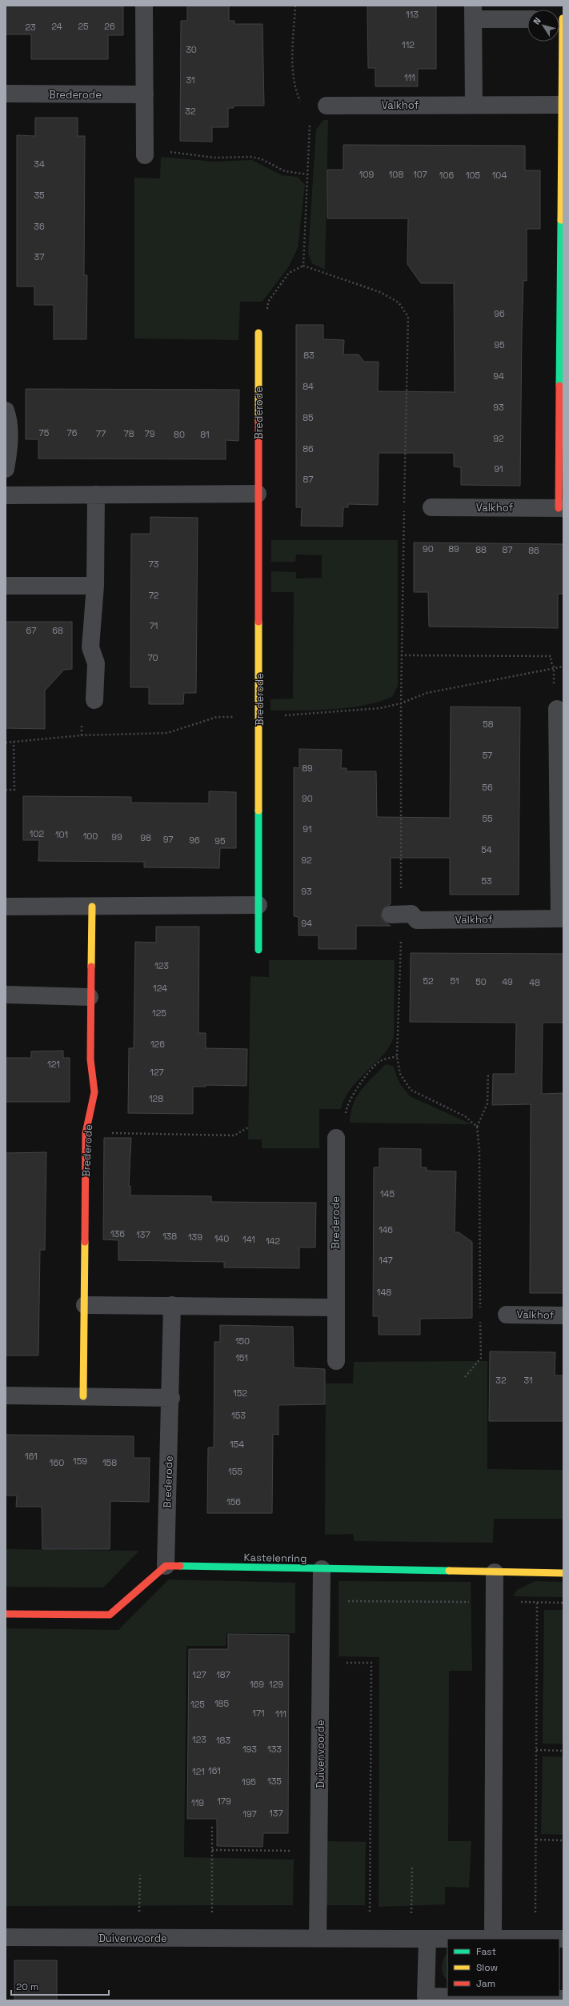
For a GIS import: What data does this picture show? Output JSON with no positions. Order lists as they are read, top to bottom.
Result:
{
  "streets": {
    "street": [
      "Brederode",
      "Valkhof",
      "Kastelenring",
      "Duivenvoorde"
    ]
  },
  "crossings": [
    ["Brederode", "Kastelenring"],
    ["Kastelenring", "Duivenvoorde"]
  ],
  "house_numbers": [
    "113",
    "24",
    "25",
    "26",
    "23",
    "112",
    "30",
    "111",
    "31",
    "32",
    "34",
    "109",
    "108",
    "107",
    "106",
    "105",
    "104",
    "35",
    "36",
    "37",
    "96",
    "95",
    "83",
    "94",
    "84",
    "93",
    "85",
    "75",
    "76",
    "77",
    "78",
    "79",
    "80",
    "81",
    "92",
    "86",
    "91",
    "87",
    "90",
    "89",
    "88",
    "87",
    "86",
    "73",
    "72",
    "71",
    "67",
    "68",
    "70",
    "58",
    "57",
    "89",
    "56",
    "90",
    "55",
    "91",
    "102",
    "101",
    "100",
    "99",
    "98",
    "97",
    "96",
    "95",
    "54",
    "92",
    "53",
    "93",
    "94",
    "123",
    "52",
    "51",
    "50",
    "49",
    "48",
    "124",
    "125",
    "126",
    "121",
    "127",
    "128",
    "145",
    "146",
    "136",
    "137",
    "138",
    "139",
    "140",
    "141",
    "142",
    "147",
    "148",
    "150",
    "151",
    "32",
    "31",
    "152",
    "153",
    "154",
    "161",
    "159",
    "160",
    "158",
    "155",
    "156",
    "127",
    "187",
    "169",
    "129",
    "185",
    "125",
    "171",
    "111",
    "123",
    "183",
    "193",
    "133",
    "161",
    "121",
    "135",
    "195",
    "179",
    "119",
    "137",
    "197"
  ],
  "legend": ["Fast", "Slow", "Jam"],
  "scale_bar": "20 m",
  "north": "top left"
}
